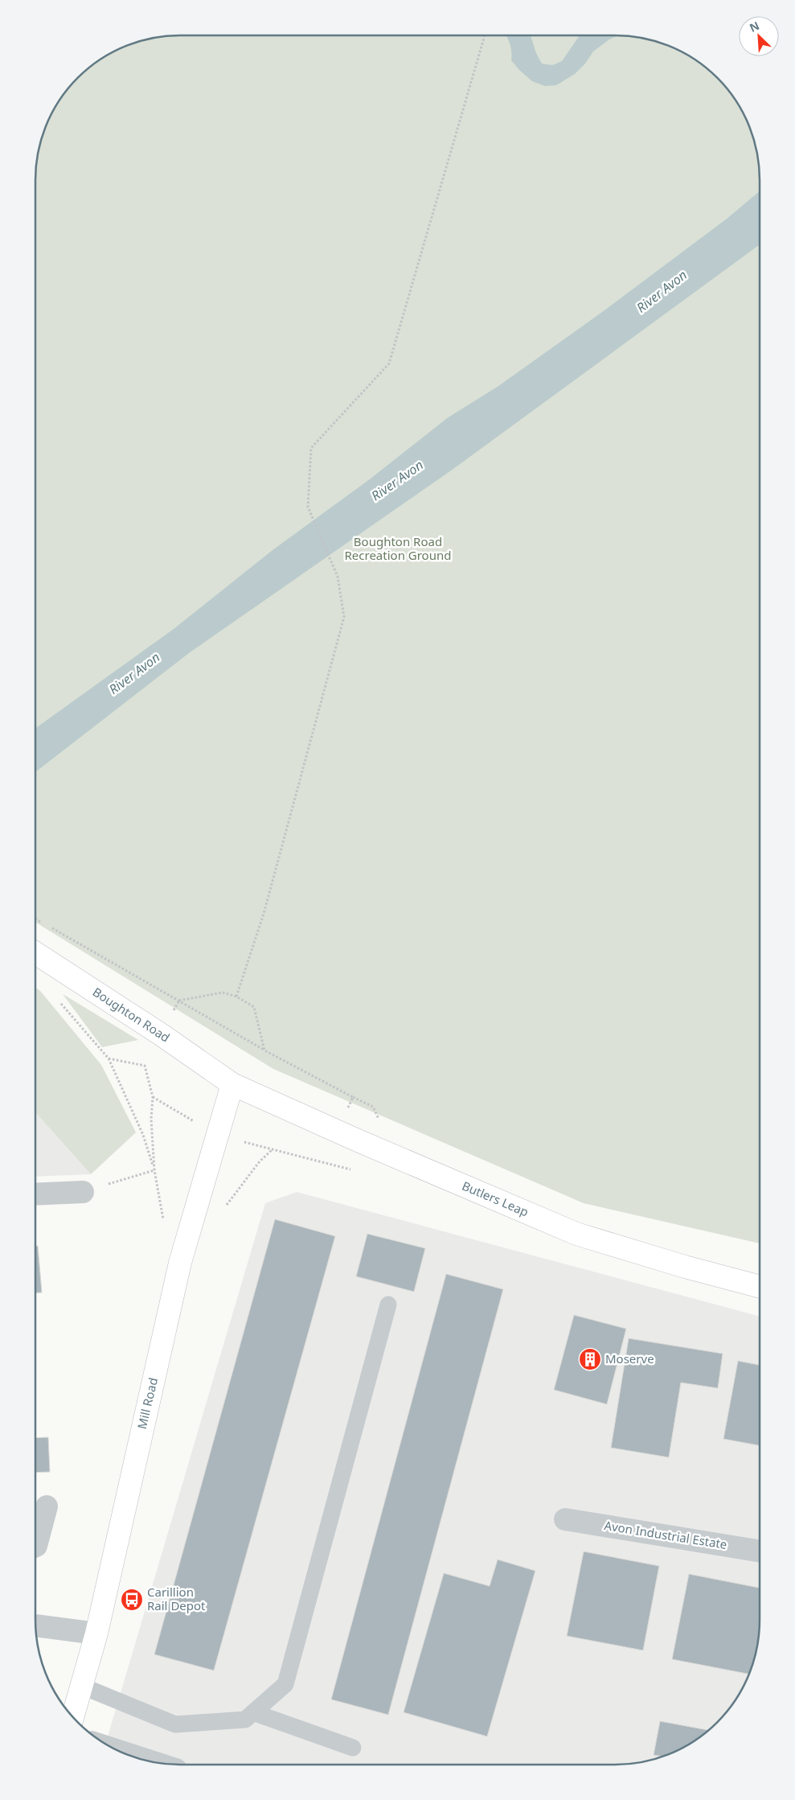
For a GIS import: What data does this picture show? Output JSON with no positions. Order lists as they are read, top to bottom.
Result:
{
  "streets": {
    "street": [
      "Boughton Road",
      "Butlers Leap",
      "Mill Road",
      "Avon Industrial Estate"
    ]
  },
  "crossings": [
    ["Boughton Road", "Butlers Leap"],
    ["Boughton Road", "Mill Road"],
    ["Butlers Leap", "Mill Road"]
  ],
  "water": ["River Avon"],
  "parks": ["Boughton Road Recreation Ground"],
  "places": {
    "building": ["Moserve"],
    "bus stop": ["Carillion Rail Depot"]
  },
  "north": "top left"
}
